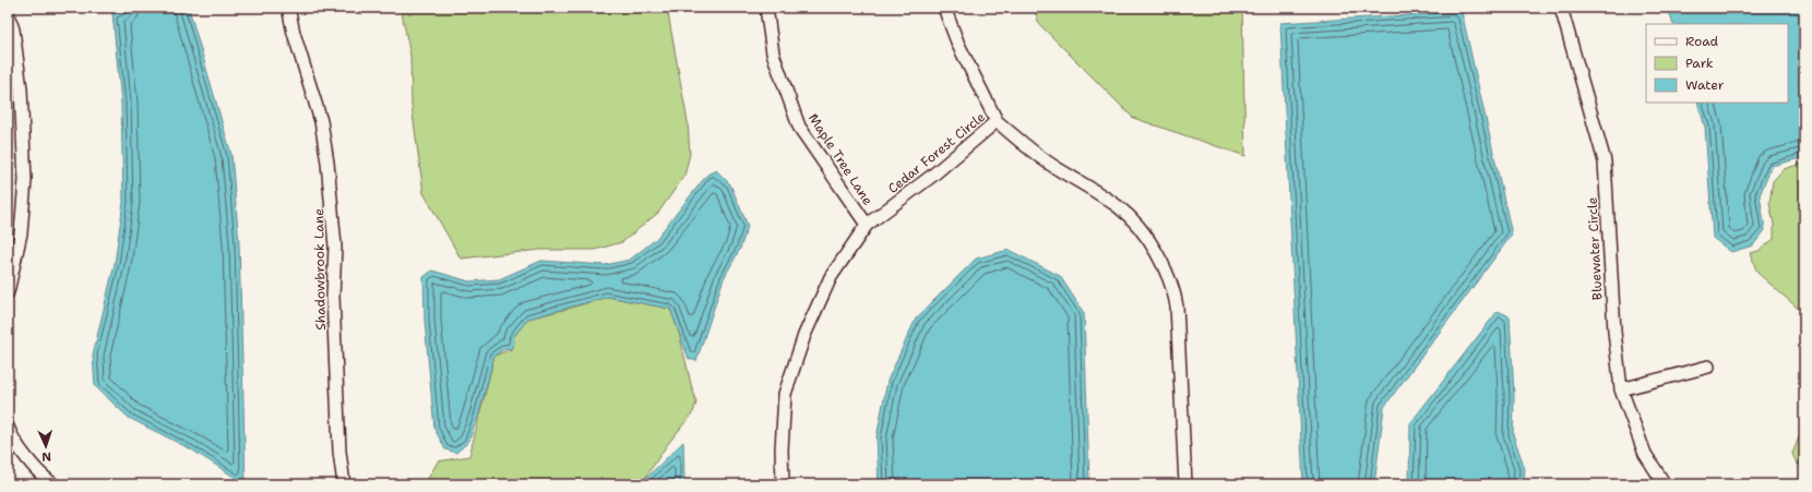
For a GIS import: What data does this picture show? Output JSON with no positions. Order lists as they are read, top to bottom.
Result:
{
  "streets": {
    "street": [
      "Cedar Forest Circle",
      "Maple Tree Lane",
      "Bluewater Circle",
      "Shadowbrook Lane"
    ]
  },
  "crossings": [
    ["Cedar Forest Circle", "Maple Tree Lane"]
  ],
  "legend": ["Road", "Park", "Water"],
  "north": "bottom"
}
